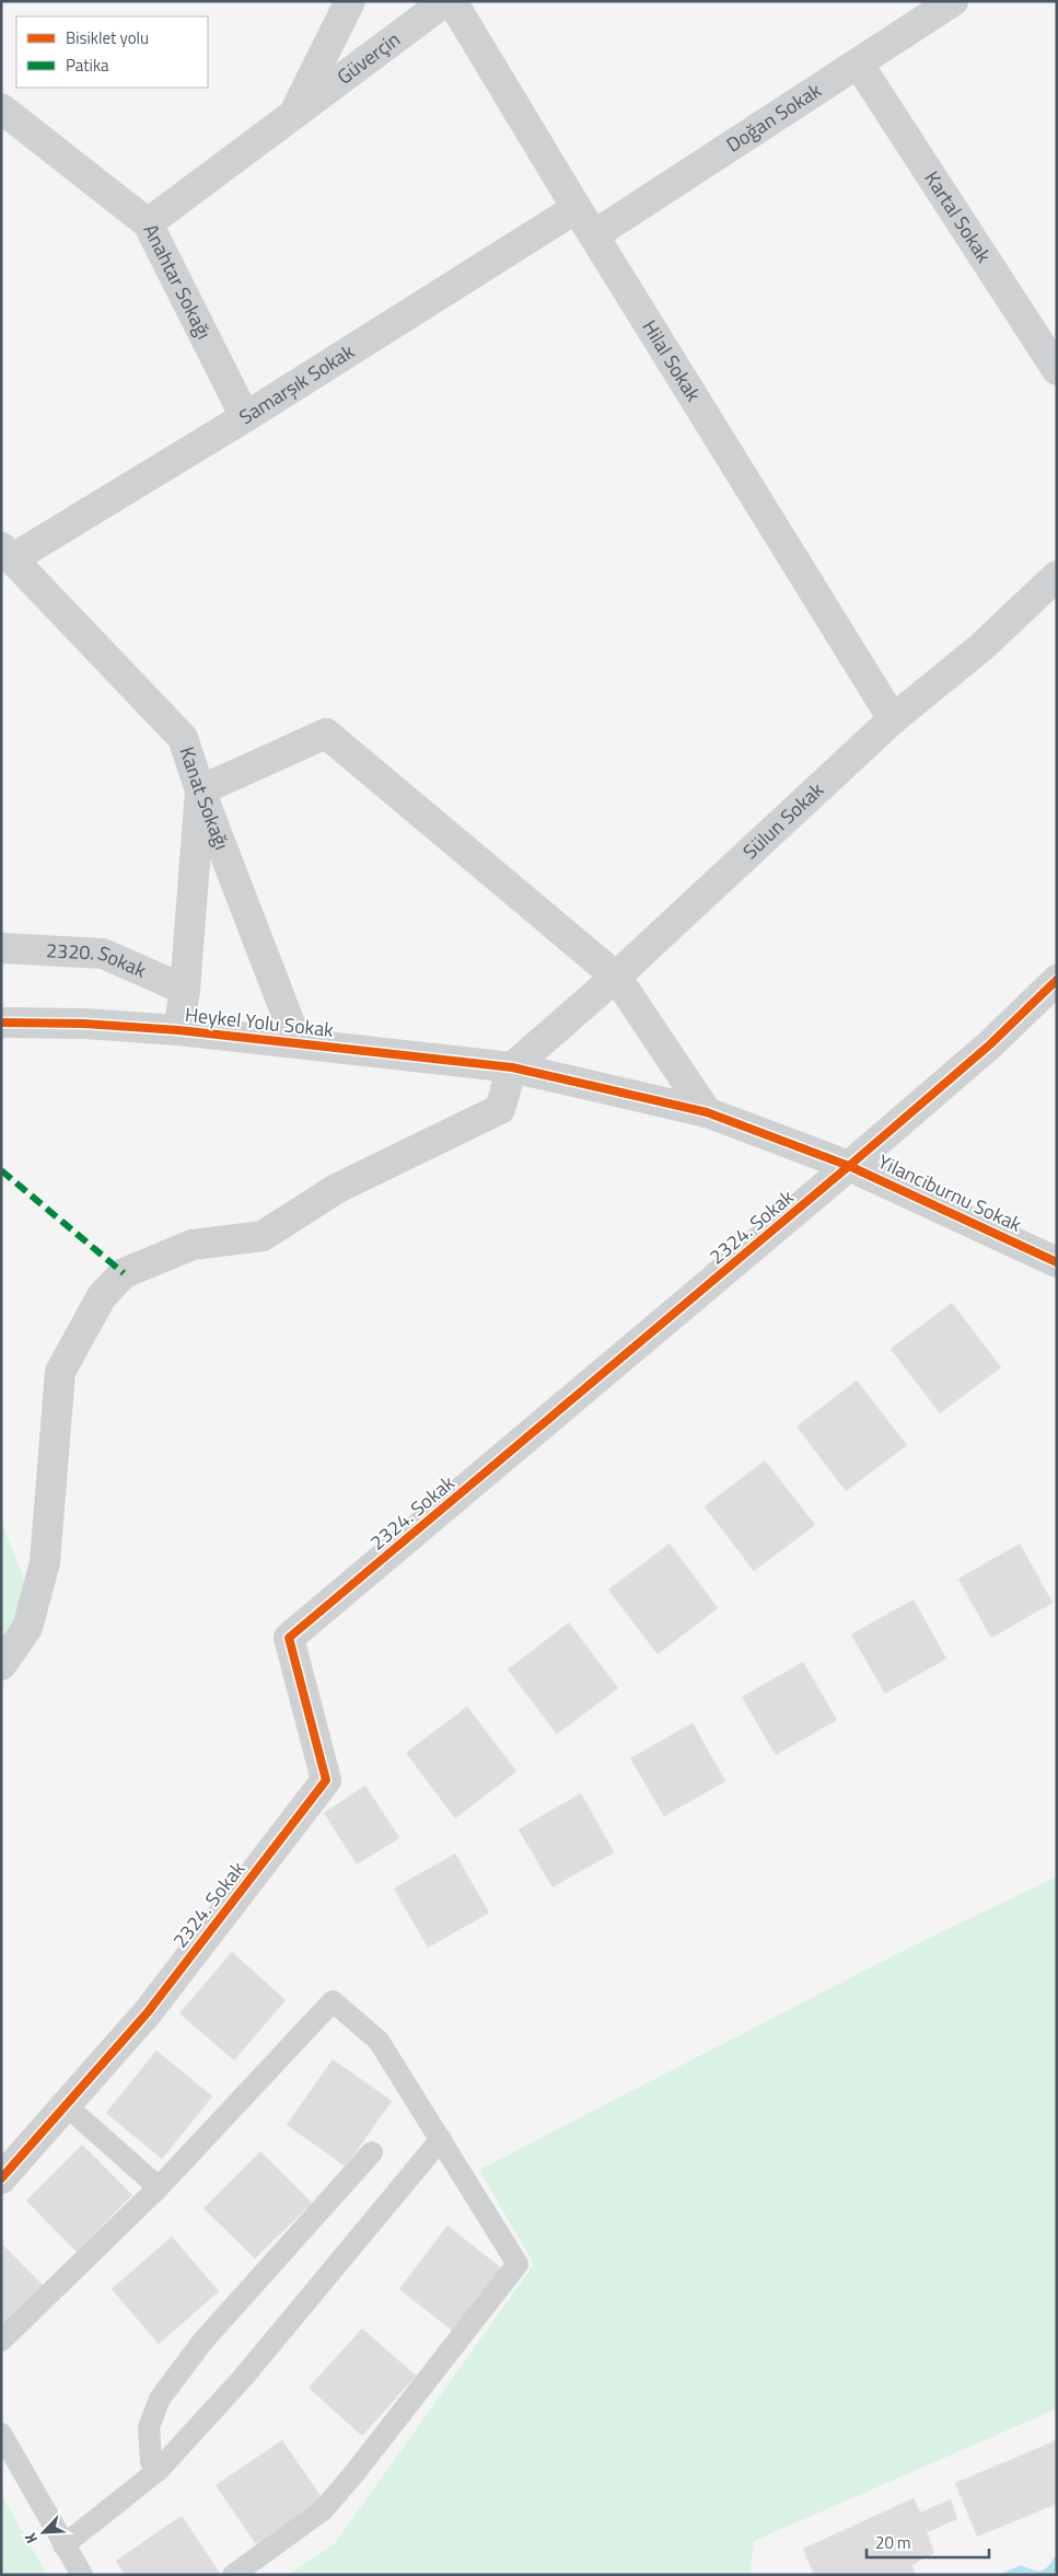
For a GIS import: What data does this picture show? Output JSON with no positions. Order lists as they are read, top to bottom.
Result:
{
  "streets": {
    "street": [
      "Güverçin",
      "Doğan Sokak",
      "Kartal Sokak",
      "Anahtar Sokağı",
      "Hilal Sokak",
      "Samarşık Sokak",
      "Kanat Sokağı",
      "Sülun Sokak",
      "2320. Sokak",
      "Heykel Yolu Sokak",
      "Yilanciburnu Sokak",
      "2324. Sokak"
    ]
  },
  "crossings": [
    ["Güverçin", "Anahtar Sokağı"],
    ["Doğan Sokak", "Kartal Sokak"],
    ["Doğan Sokak", "Hilal Sokak"],
    ["Anahtar Sokağı", "Samarşık Sokak"],
    ["Hilal Sokak", "Samarşık Sokak"],
    ["Hilal Sokak", "Sülun Sokak"],
    ["Samarşık Sokak", "Kanat Sokağı"],
    ["Kanat Sokağı", "Heykel Yolu Sokak"],
    ["Sülun Sokak", "Heykel Yolu Sokak"],
    ["Sülun Sokak", "Yilanciburnu Sokak"],
    ["Heykel Yolu Sokak", "Yilanciburnu Sokak"],
    ["Yilanciburnu Sokak", "2324. Sokak"]
  ],
  "legend": ["Bisiklet yolu", "Patika"],
  "scale_bar": "20 m",
  "north": "bottom left"
}
